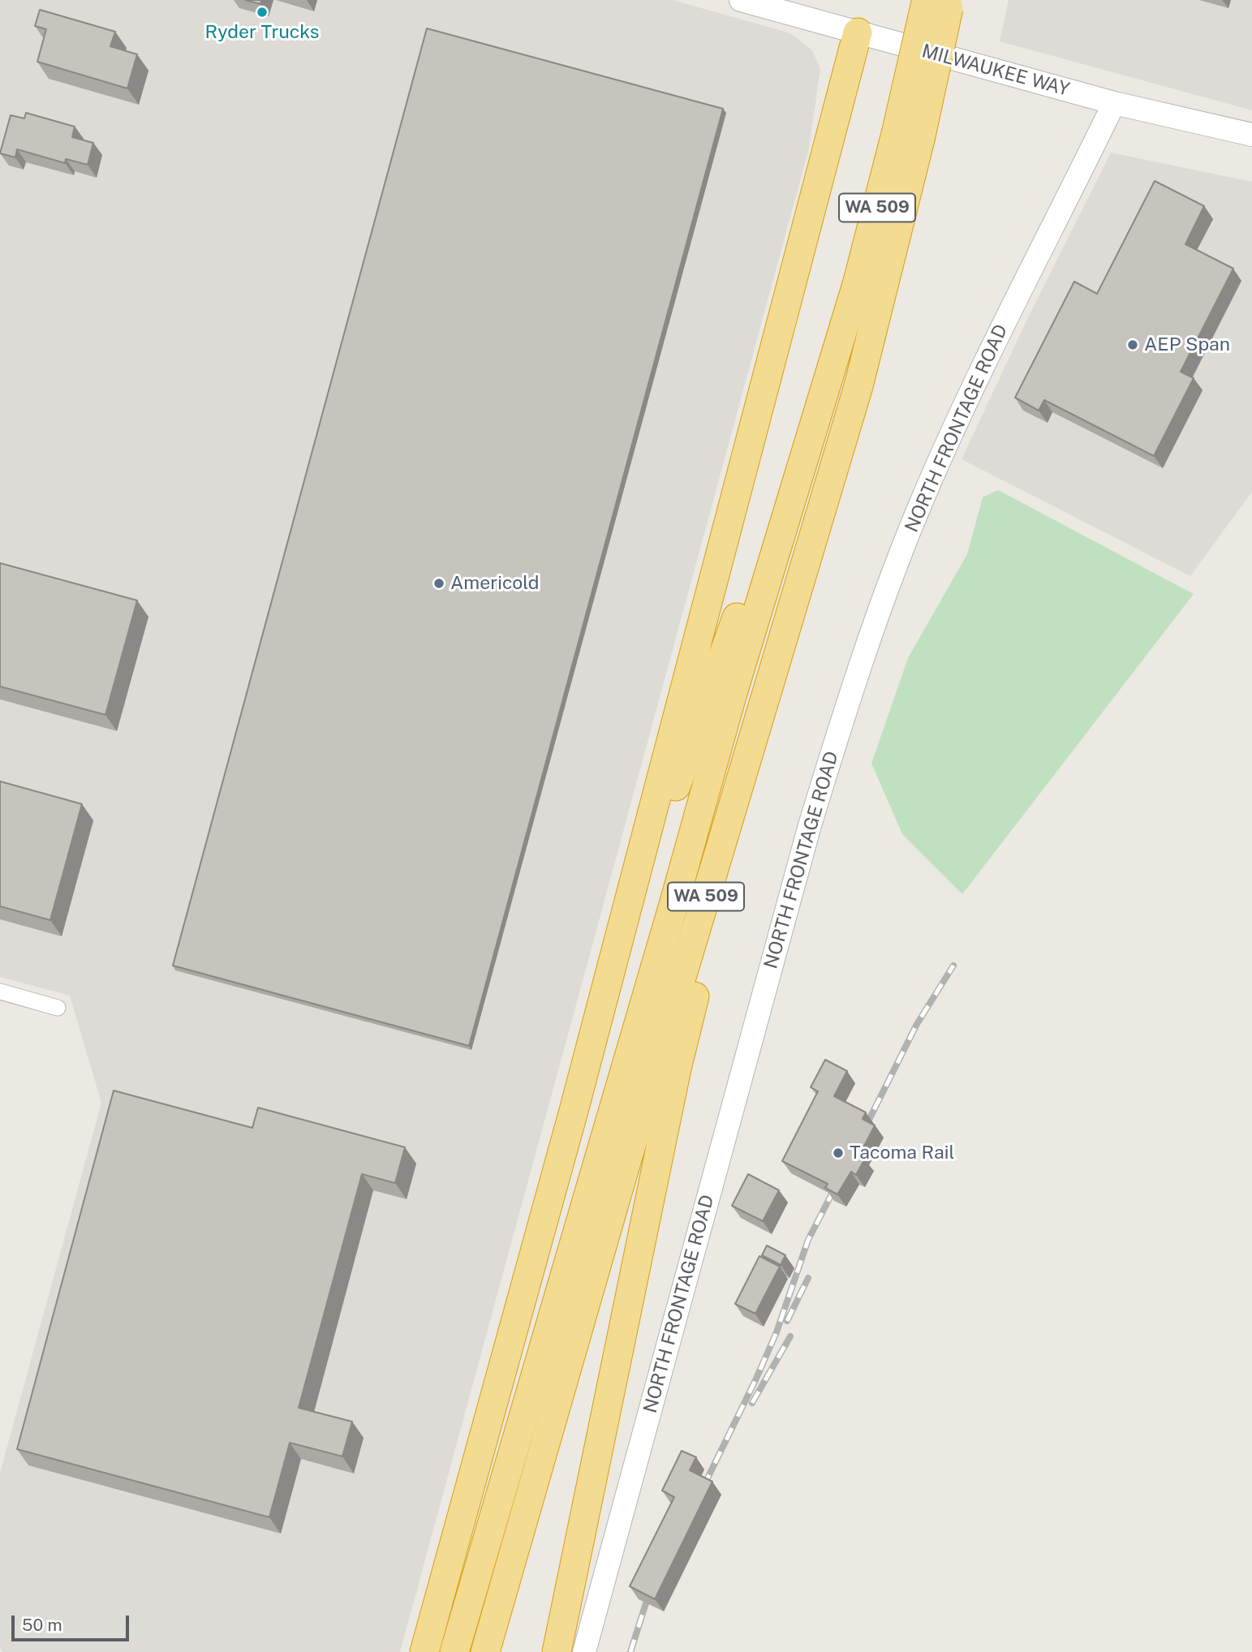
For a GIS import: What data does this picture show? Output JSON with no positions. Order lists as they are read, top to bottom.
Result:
{
  "streets": {
    "highway": ["WA 509"],
    "street": ["MILWAUKEE WAY", "NORTH FRONTAGE ROAD"]
  },
  "crossings": [
    ["MILWAUKEE WAY", "NORTH FRONTAGE ROAD"]
  ],
  "places": [
    "Ryder Trucks",
    "AEP Span",
    "Americold",
    "Tacoma Rail"
  ],
  "scale_bar": "50 m"
}
